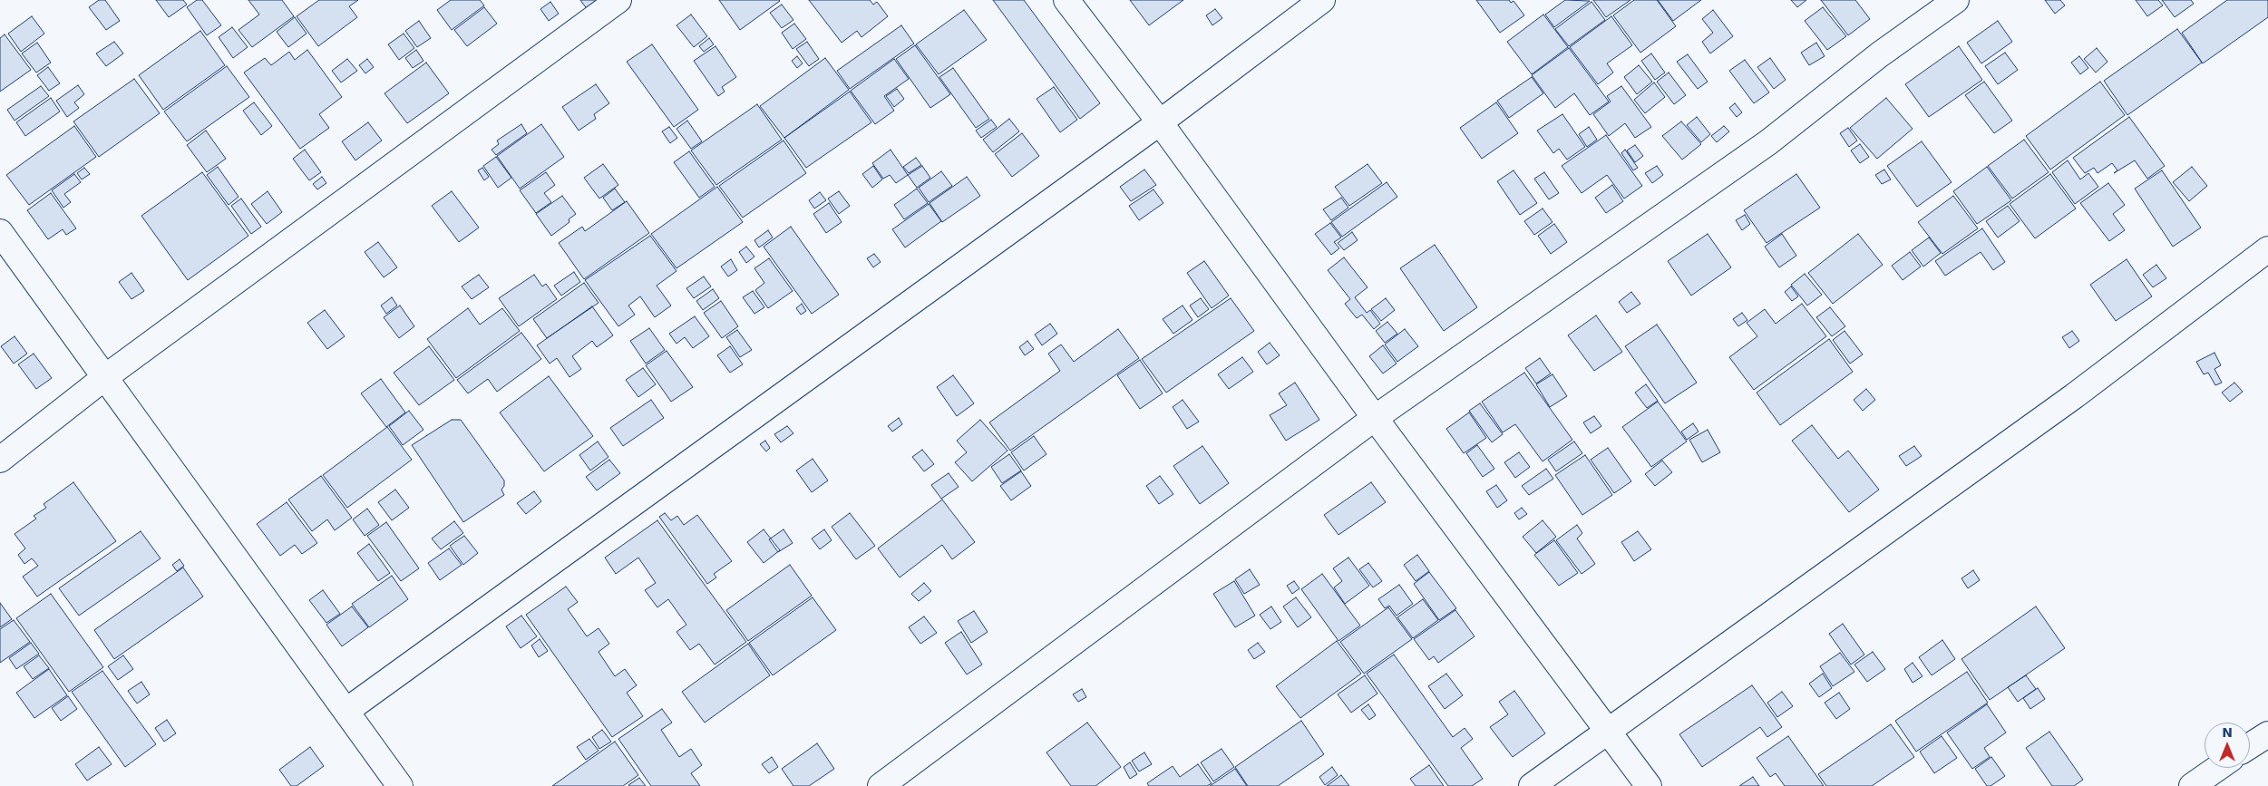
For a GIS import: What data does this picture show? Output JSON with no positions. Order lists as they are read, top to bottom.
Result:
{
  "north": "top"
}
